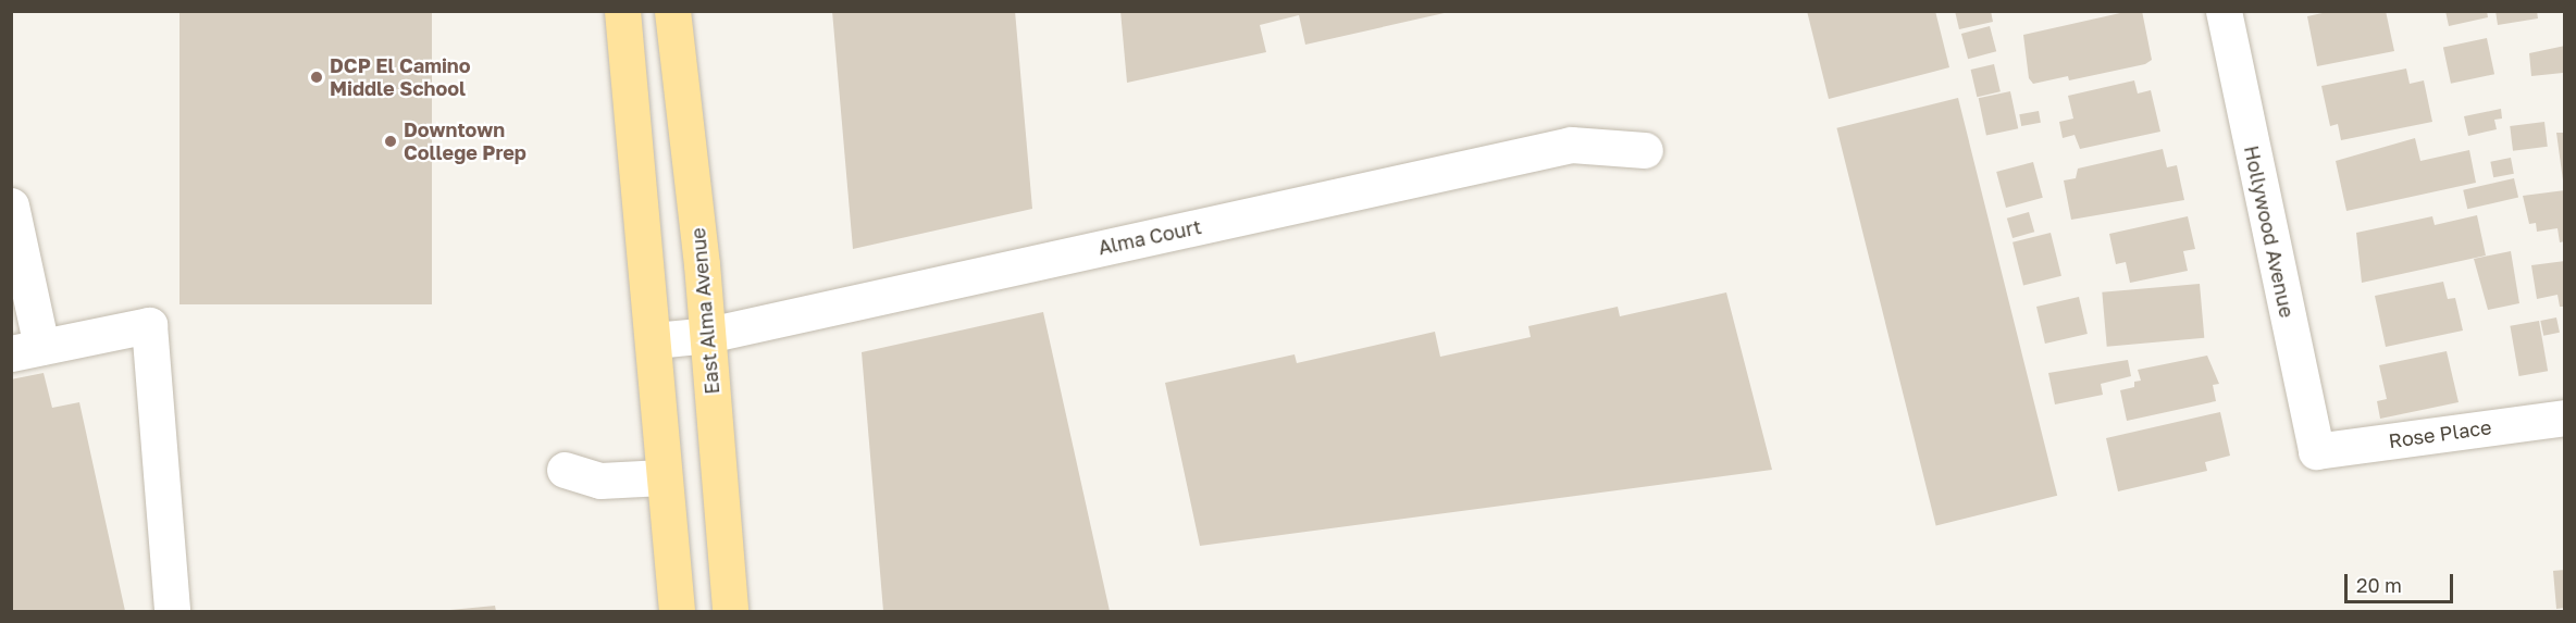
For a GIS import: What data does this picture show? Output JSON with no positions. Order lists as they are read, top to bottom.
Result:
{
  "streets": {
    "main road": ["East Alma Avenue"],
    "street": ["Hollywood Avenue", "Alma Court", "Rose Place"]
  },
  "crossings": [
    ["Hollywood Avenue", "Rose Place"],
    ["Alma Court", "East Alma Avenue"]
  ],
  "places": ["DCP El Camino Middle School", "Downtown College Prep"],
  "scale_bar": "20 m"
}
